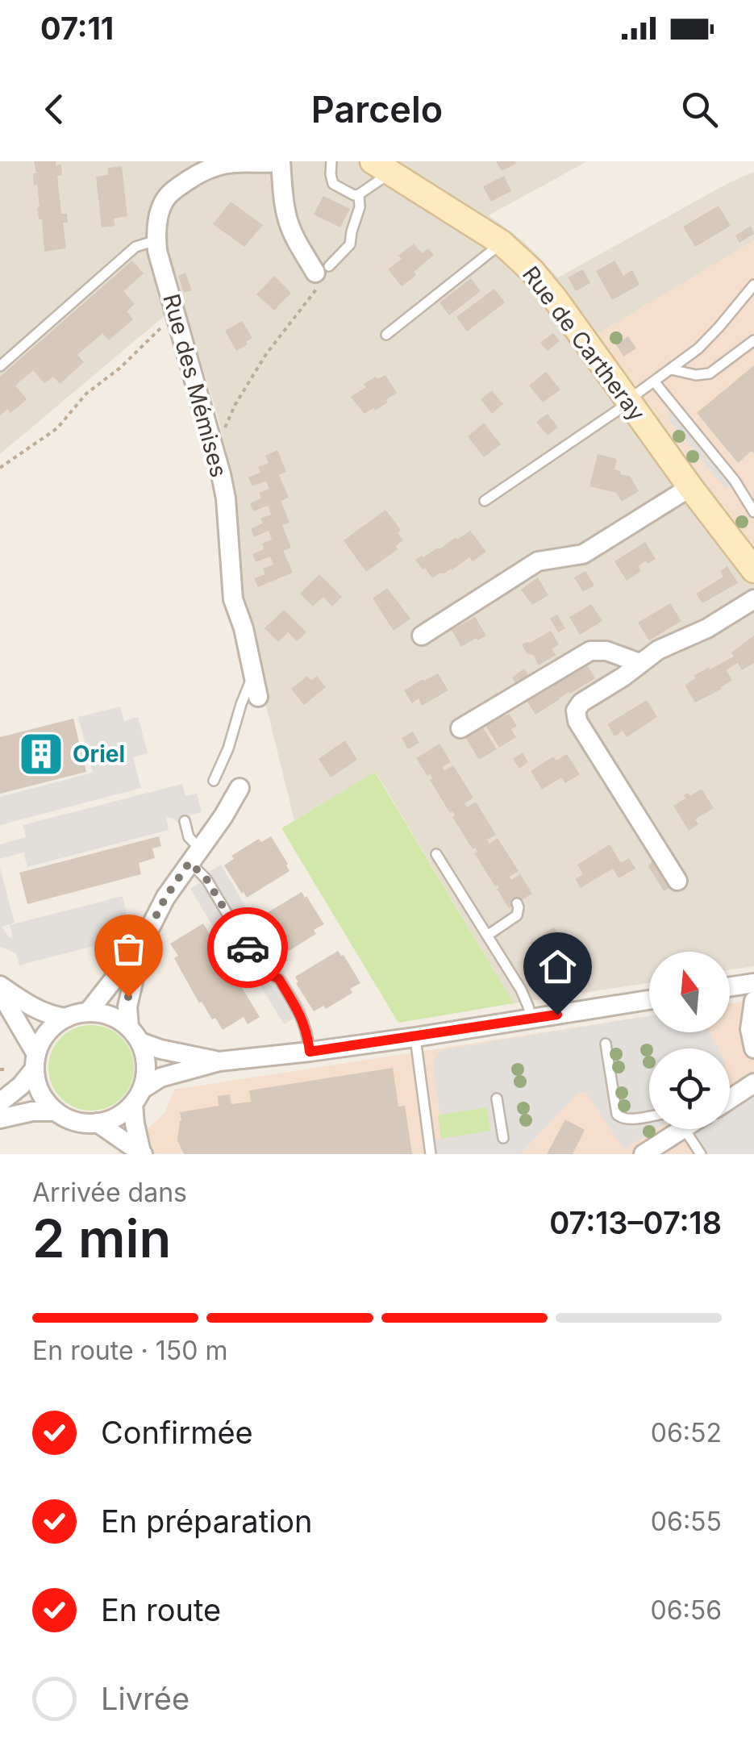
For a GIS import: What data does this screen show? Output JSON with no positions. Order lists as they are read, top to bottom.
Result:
{
  "streets": {
    "street": ["Rue de Cartheray", "Rue des Mémises"]
  },
  "places": {
    "building": ["Oriel"]
  },
  "north": "top",
  "page": {
    "status": "07:11",
    "header": "Parcelo",
    "heading": ["2 min", "Arrivée dans", "07:13–07:18"],
    "bar": "En route · 150 m",
    "list": [
      ["Confirmée", "06:52"],
      ["En préparation", "06:55"],
      ["En route", "06:56"],
      "Livrée"
    ]
  }
}
